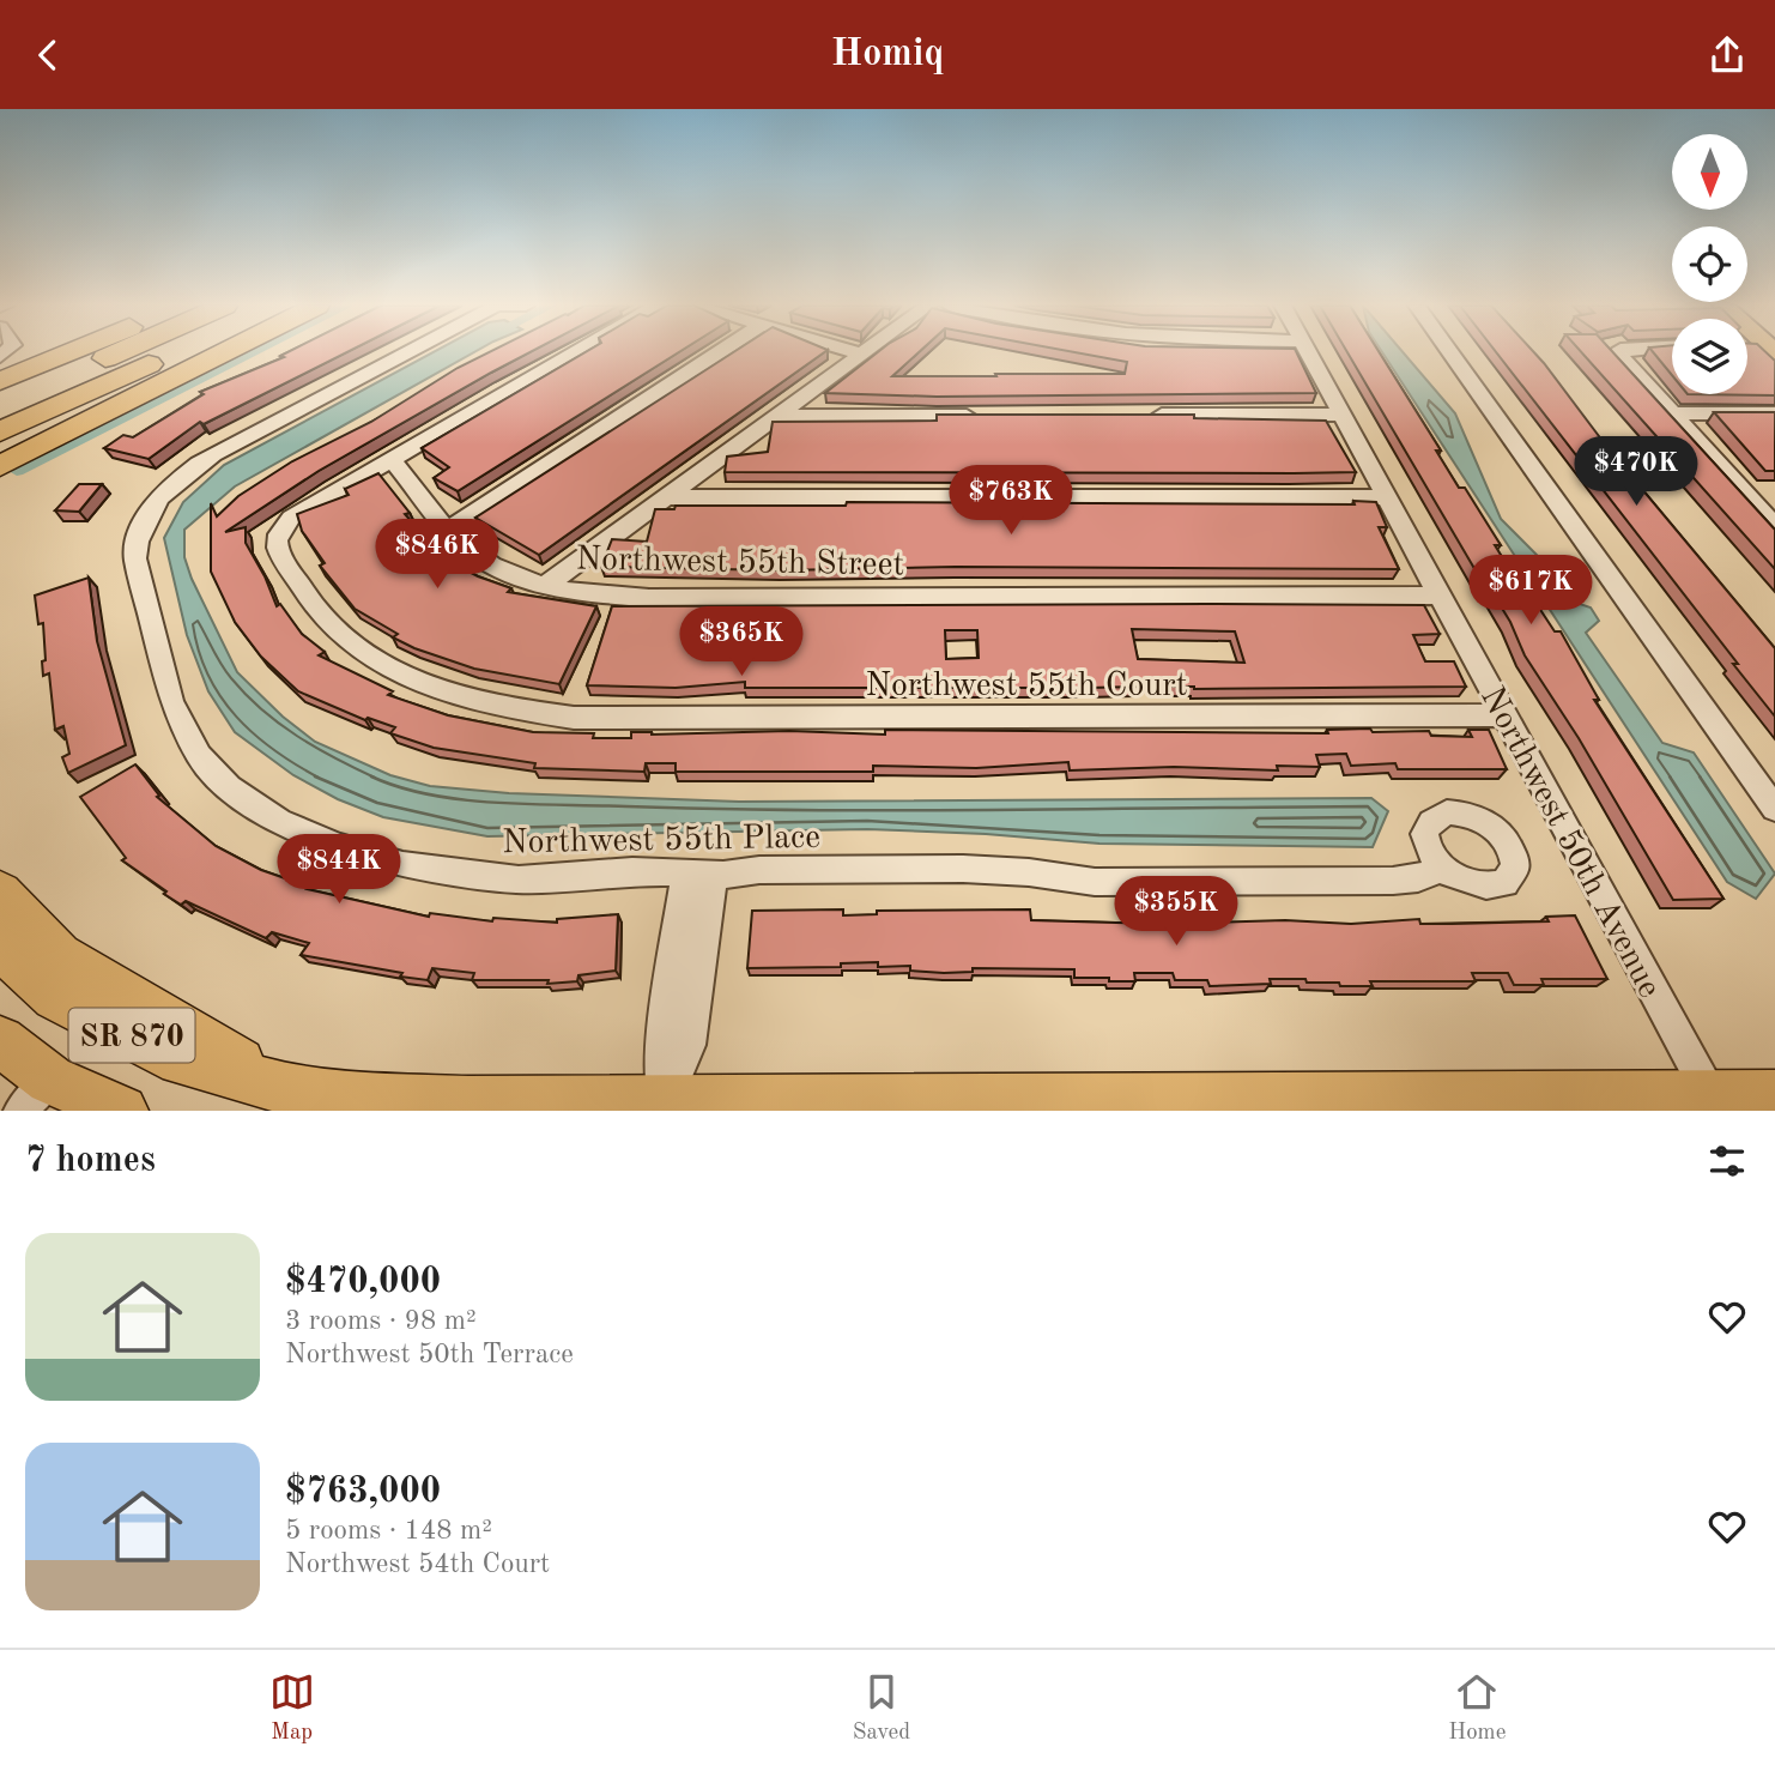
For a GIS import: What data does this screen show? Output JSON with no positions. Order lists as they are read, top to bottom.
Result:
{
  "streets": {
    "highway": ["SR 870"],
    "street": [
      "Northwest 55th Street",
      "Northwest 55th Court",
      "Northwest 55th Place",
      "Northwest 50th Avenue"
    ]
  },
  "crossings": [
    ["Northwest 55th Street", "Northwest 55th Court"],
    ["Northwest 55th Street", "Northwest 50th Avenue"],
    ["Northwest 55th Court", "Northwest 50th Avenue"],
    ["Northwest 50th Avenue", "SR 870"]
  ],
  "north": "bottom",
  "page": {
    "header": "Homiq",
    "price": [
      "$470K",
      "$763K",
      "$846K",
      "$617K",
      "$365K",
      "$844K",
      "$355K"
    ],
    "heading": "7 homes",
    "list": [
      {
        "name": "$470,000",
        "note": "3 rooms · 98 m² · Northwest 50th Terrace"
      },
      {
        "name": "$763,000",
        "note": "5 rooms · 148 m² · Northwest 54th Court"
      }
    ],
    "tabs": ["Map", "Saved", "Home"]
  }
}
